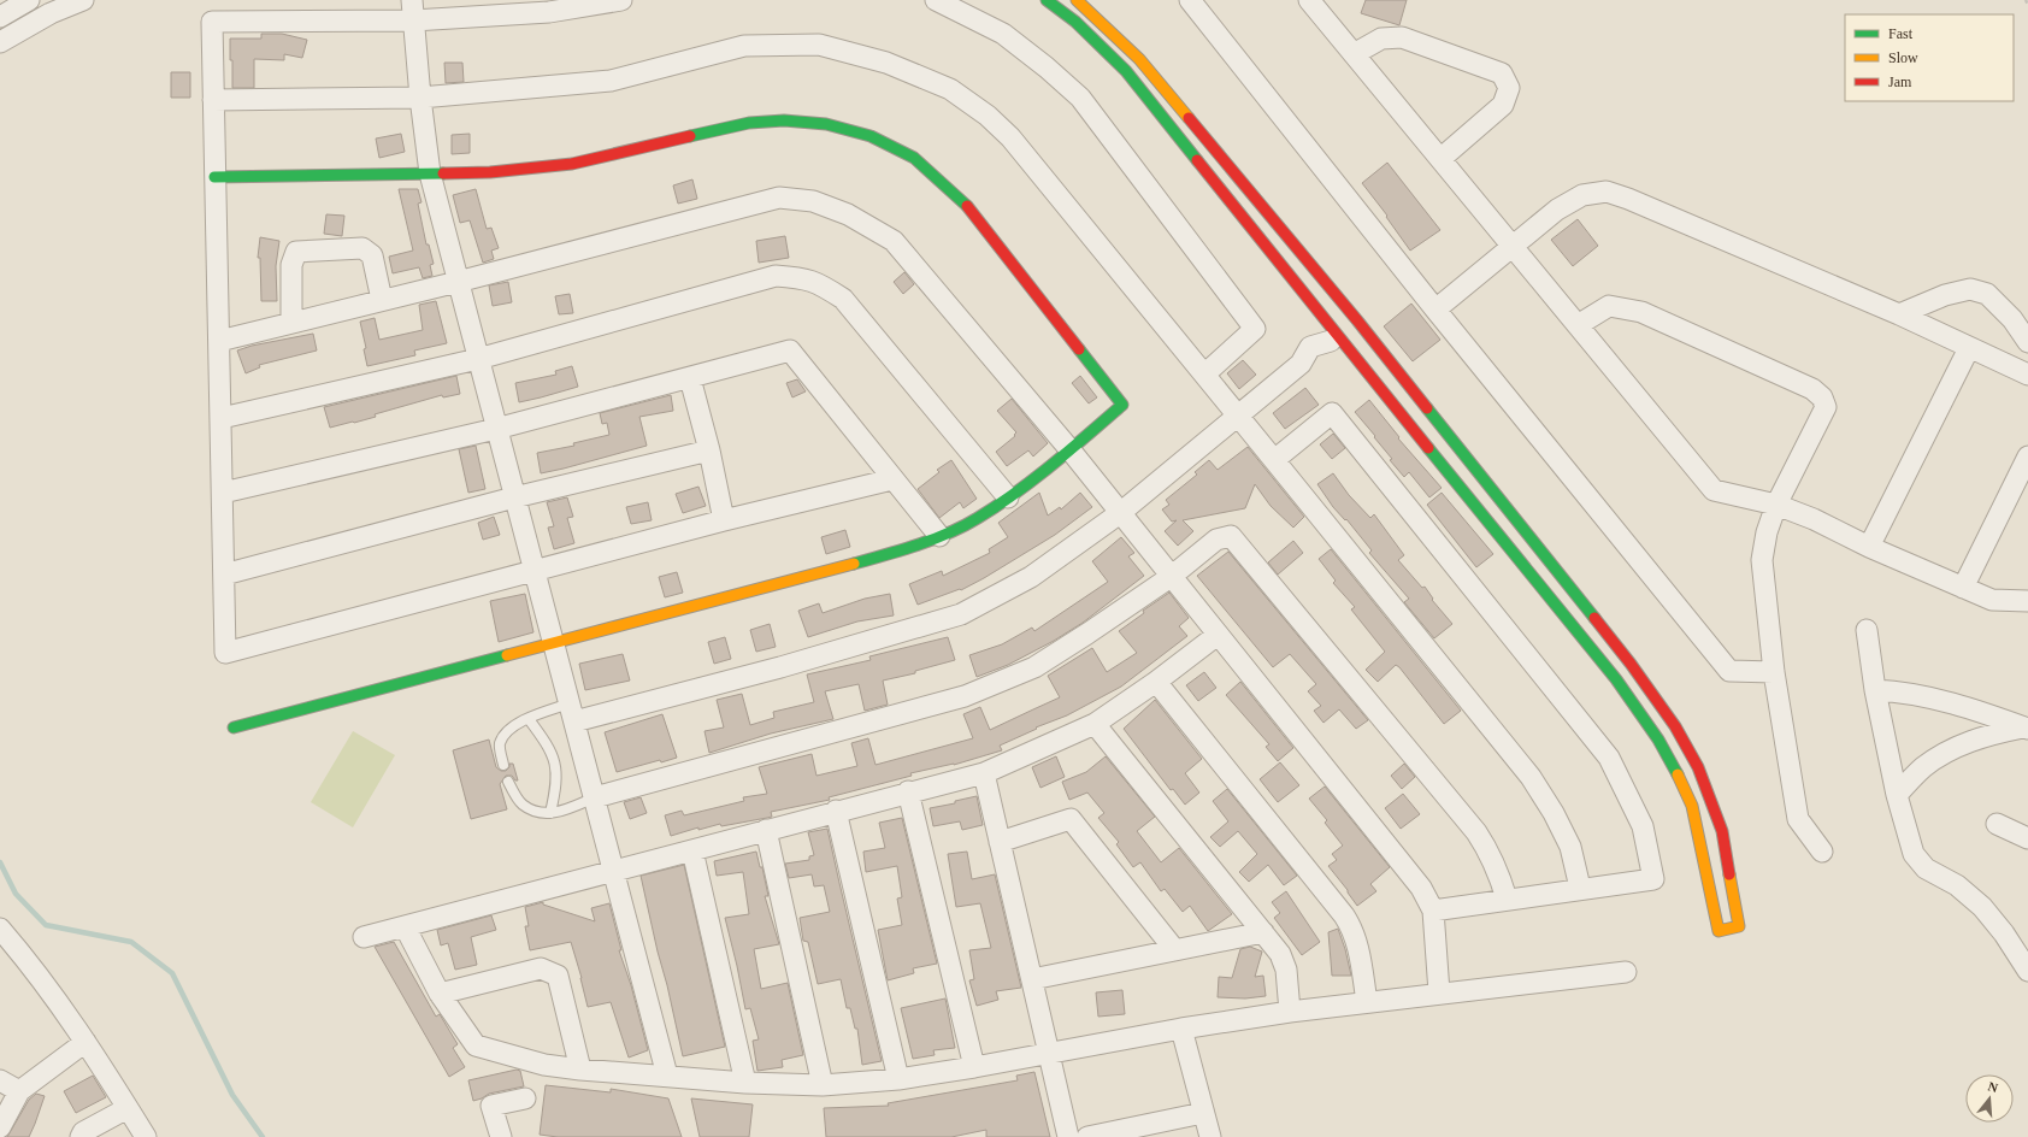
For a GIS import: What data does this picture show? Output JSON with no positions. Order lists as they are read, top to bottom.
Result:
{
  "legend": ["Fast", "Slow", "Jam"],
  "north": "top"
}
